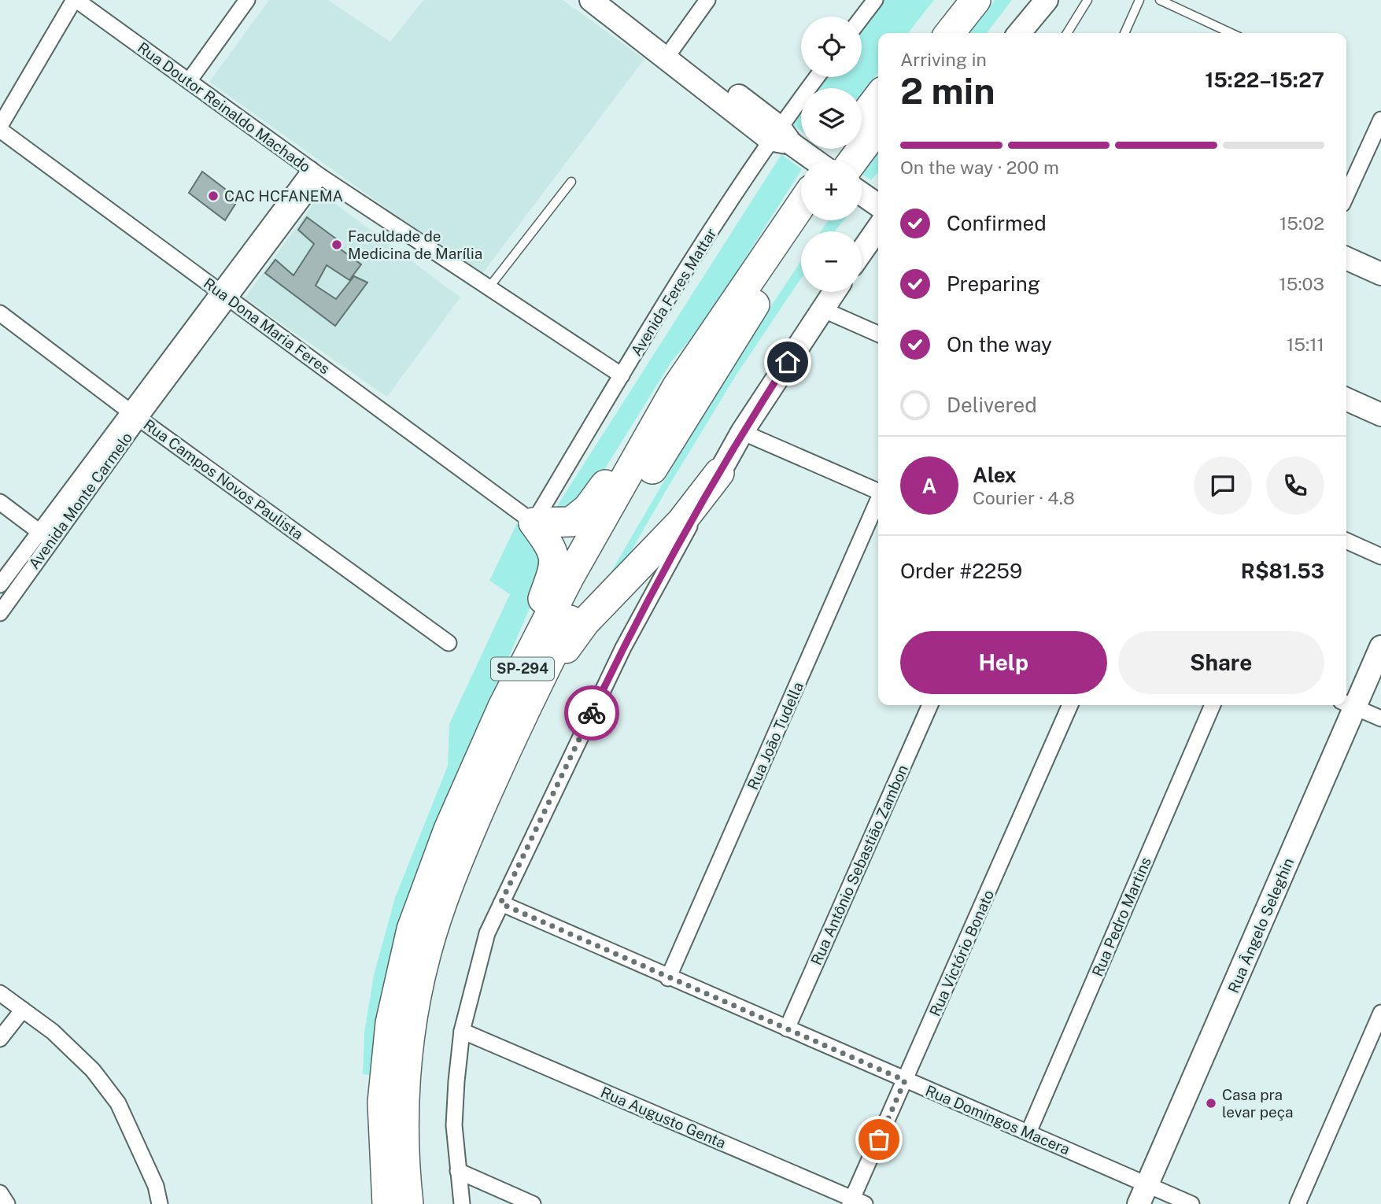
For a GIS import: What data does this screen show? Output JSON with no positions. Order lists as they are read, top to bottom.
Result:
{
  "streets": {
    "highway": ["SP-294"],
    "main road": ["Rua Ângelo Seleghin"],
    "street": [
      "Rua Doutor Reinaldo Machado",
      "Avenida Feres Mattar",
      "Rua Dona Maria Feres",
      "Rua Campos Novos Paulista",
      "Avenida Monte Carmelo",
      "Rua João Tudella",
      "Rua Antônio Sebastião Zambon",
      "Rua Pedro Martins",
      "Rua Victório Bonato",
      "Rua Augusto Genta",
      "Rua Domingos Macera"
    ]
  },
  "crossings": [
    ["Rua Doutor Reinaldo Machado", "Avenida Feres Mattar"],
    ["Rua Doutor Reinaldo Machado", "Avenida Monte Carmelo"],
    ["Avenida Feres Mattar", "Rua Dona Maria Feres"],
    ["Rua Dona Maria Feres", "Avenida Monte Carmelo"],
    ["Rua Campos Novos Paulista", "Avenida Monte Carmelo"],
    ["Rua João Tudella", "Rua Domingos Macera"],
    ["Rua Antônio Sebastião Zambon", "Rua Domingos Macera"],
    ["Rua Pedro Martins", "Rua Domingos Macera"],
    ["Rua Ângelo Seleghin", "Rua Domingos Macera"],
    ["Rua Victório Bonato", "Rua Augusto Genta"],
    ["Rua Victório Bonato", "Rua Domingos Macera"]
  ],
  "places": ["CAC HCFANEMA", "Faculdade de Medicina de Marília", "Casa pra levar peça"],
  "page": {
    "map_buttons": ["+", "−"],
    "heading": ["2 min", "Arriving in", "15:22–15:27"],
    "panel": [
      "Alex",
      "Courier · 4.8",
      "Order #2259",
      "R$81.53"
    ],
    "bar": "On the way · 200 m",
    "list": [
      ["Confirmed", "15:02"],
      ["Preparing", "15:03"],
      ["On the way", "15:11"],
      "Delivered"
    ],
    "round": "A",
    "buttons": ["Help", "Share"]
  }
}
